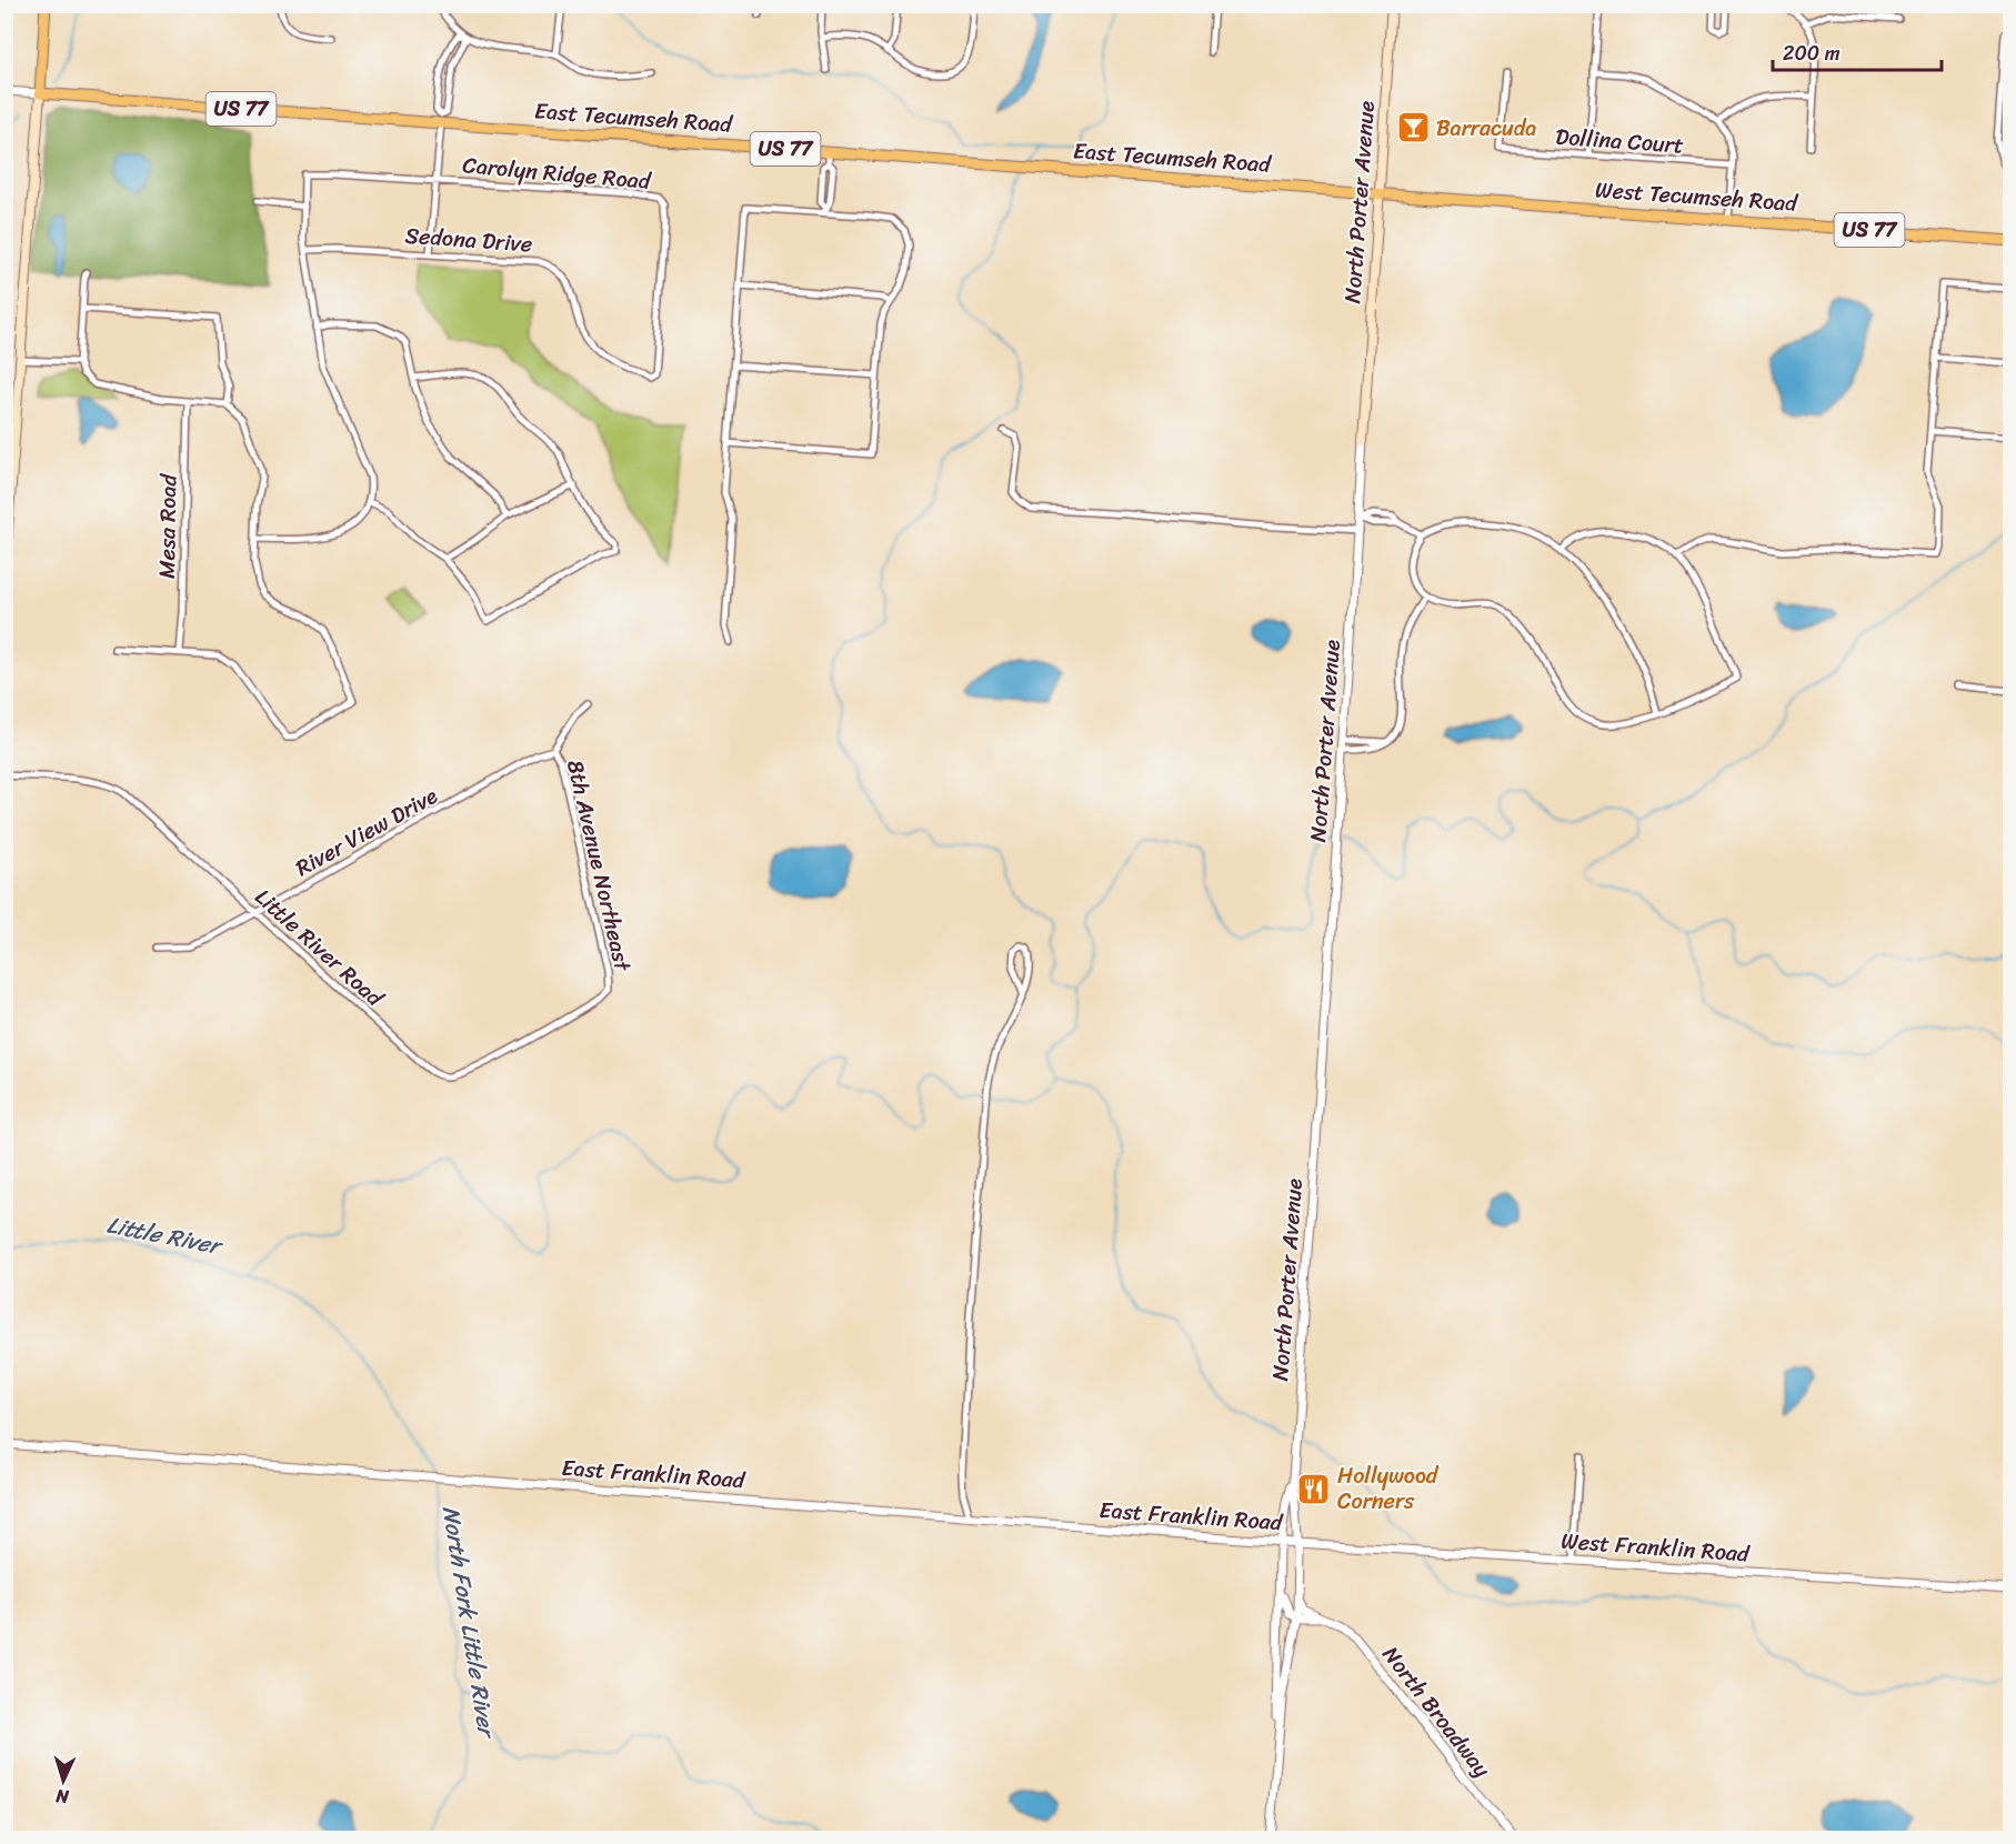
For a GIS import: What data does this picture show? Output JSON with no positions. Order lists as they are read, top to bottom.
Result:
{
  "streets": {
    "main road": [
      "US 77",
      "East Tecumseh Road",
      "West Tecumseh Road",
      "North Porter Avenue"
    ],
    "street": [
      "Dollina Court",
      "Carolyn Ridge Road",
      "Sedona Drive",
      "Mesa Road",
      "River View Drive",
      "8th Avenue Northeast",
      "Little River Road",
      "East Franklin Road",
      "West Franklin Road",
      "North Broadway"
    ]
  },
  "crossings": [
    ["East Tecumseh Road", "West Tecumseh Road"],
    ["East Tecumseh Road", "North Porter Avenue"],
    ["Carolyn Ridge Road", "Sedona Drive"],
    ["West Tecumseh Road", "North Porter Avenue"],
    ["North Porter Avenue", "East Franklin Road"],
    ["North Porter Avenue", "West Franklin Road"],
    ["North Porter Avenue", "North Broadway"],
    ["River View Drive", "8th Avenue Northeast"],
    ["River View Drive", "Little River Road"],
    ["8th Avenue Northeast", "Little River Road"],
    ["East Franklin Road", "West Franklin Road"]
  ],
  "water": ["Little River", "North Fork Little River"],
  "places": {
    "bar": ["Barracuda"],
    "restaurant": ["Hollywood Corners"]
  },
  "scale_bar": "200 m",
  "north": "bottom"
}
